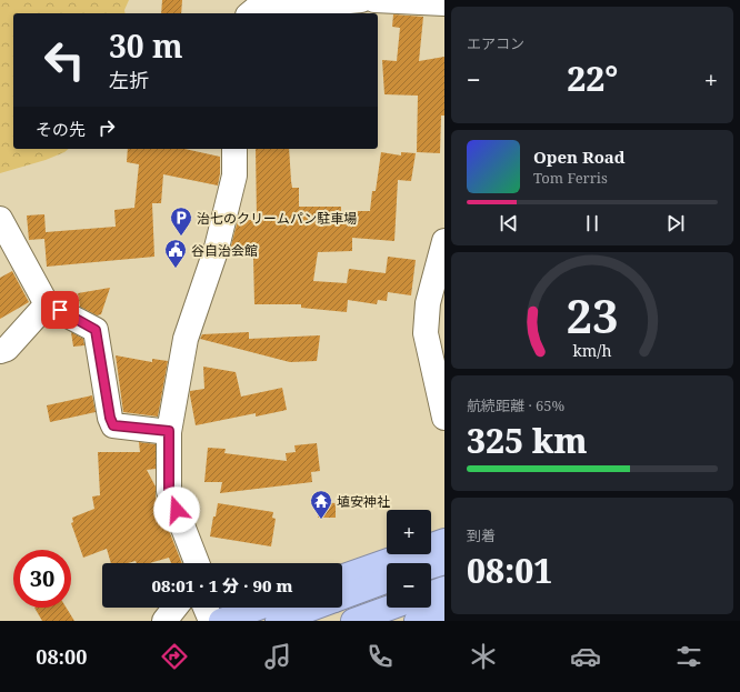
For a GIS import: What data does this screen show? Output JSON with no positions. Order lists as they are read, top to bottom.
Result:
{
  "places": {
    "parking": ["治七のクリームパン駐車場"],
    "public building": ["谷自治会館"],
    "temple": ["埴安神社"]
  },
  "page": {
    "tile": [
      "エアコン",
      ["航続距離 · 65%", "325 km"],
      ["到着", "08:01"]
    ],
    "turn": ["30 m", "左折"],
    "heat": ["−", "22°", "+"],
    "then": "その先",
    "song": ["Open Road", "Tom Ferris"],
    "map_buttons": ["+", "−"],
    "limit": "30",
    "trip": "08:01 · 1 分 · 90 m",
    "tabs": "08:00",
    "gauge": ["23", "km/h"]
  }
}
